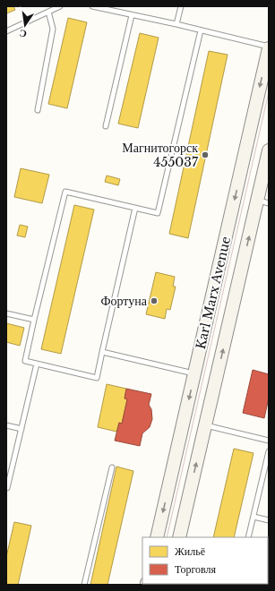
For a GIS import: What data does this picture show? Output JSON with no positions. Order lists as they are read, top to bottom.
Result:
{
  "streets": {
    "main road": ["Karl Marx Avenue"]
  },
  "places": ["Магнитогорск 455037", "Фортуна"],
  "legend": ["Жильё", "Торговля"],
  "north": "bottom"
}
